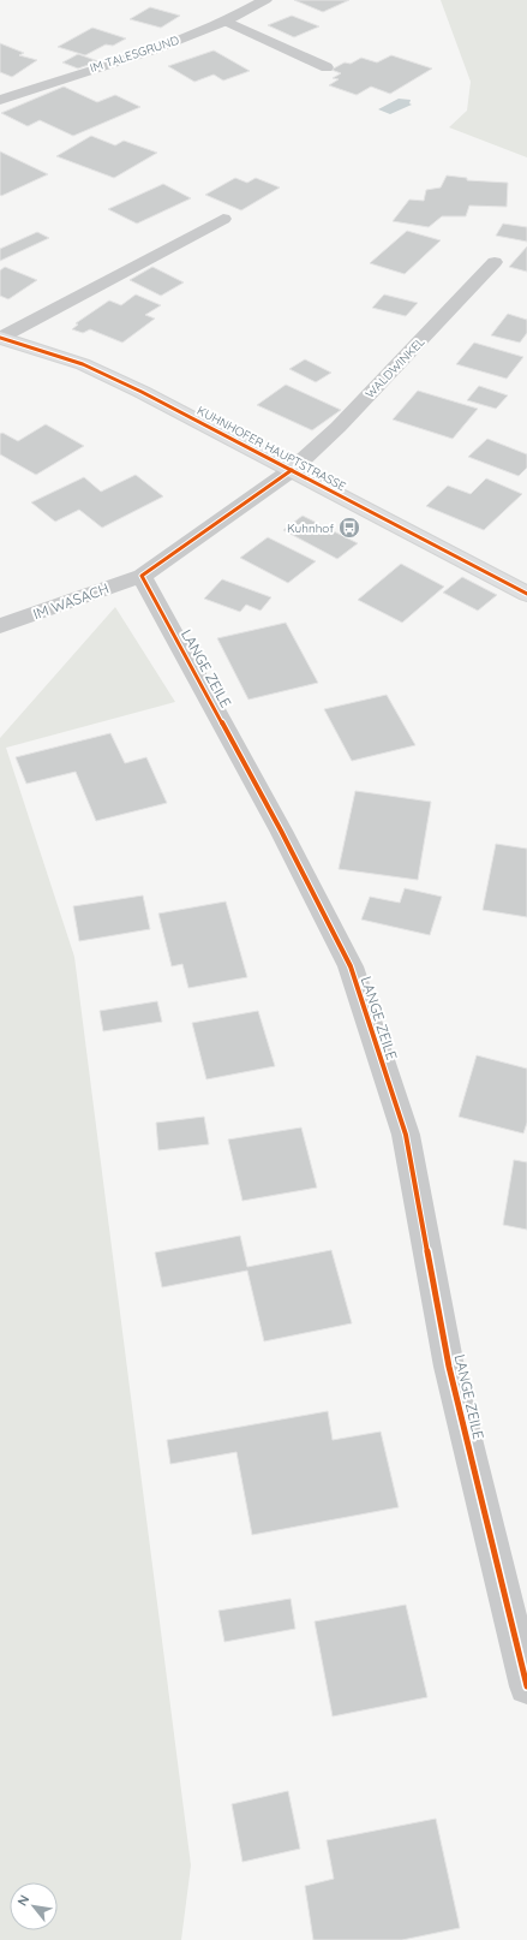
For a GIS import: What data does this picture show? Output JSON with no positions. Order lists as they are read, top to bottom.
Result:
{
  "streets": {
    "street": [
      "IM TALESGRUND",
      "WALDWINKEL",
      "KUHNHOFER HAUPTSTRASSE",
      "IM WASACH",
      "LANGE ZEILE"
    ]
  },
  "crossings": [
    ["WALDWINKEL", "KUHNHOFER HAUPTSTRASSE"],
    ["IM WASACH", "LANGE ZEILE"]
  ],
  "places": {
    "bus stop": ["Kuhnhof"]
  },
  "north": "top left"
}
